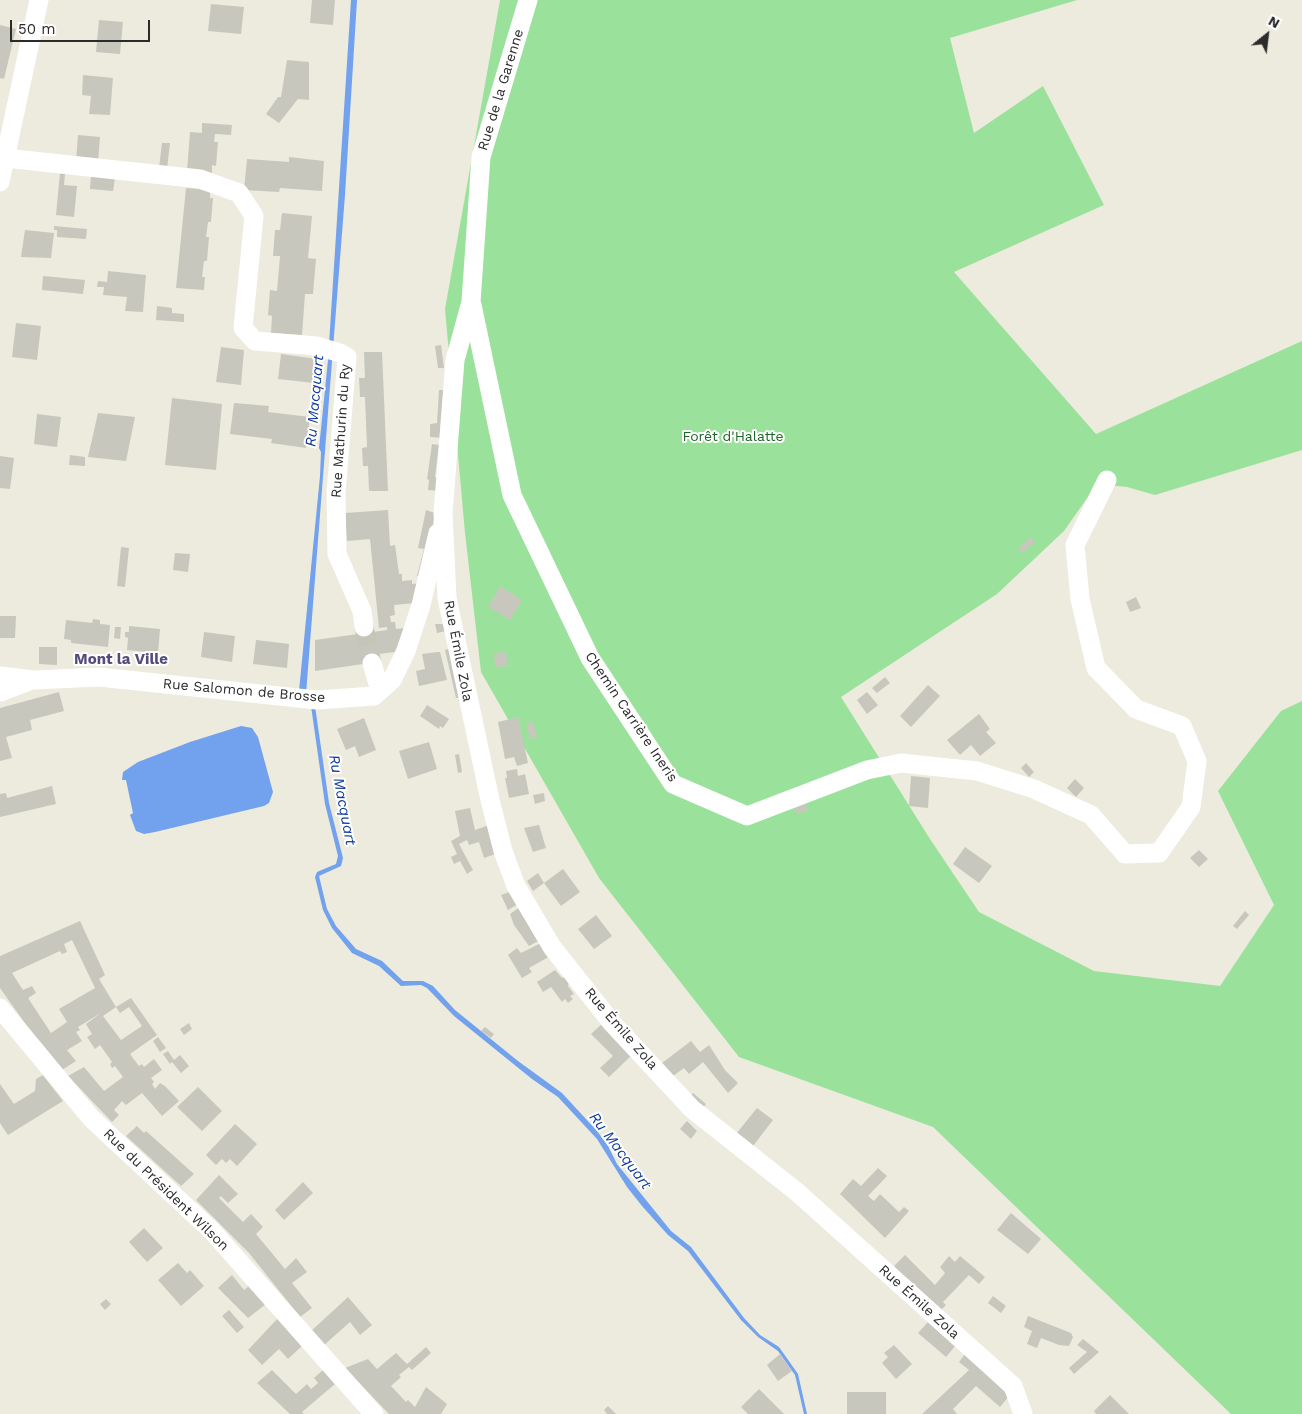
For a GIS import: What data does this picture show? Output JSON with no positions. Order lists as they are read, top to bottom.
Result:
{
  "streets": {
    "street": [
      "Rue de la Garenne",
      "Rue Mathurin du Ry",
      "Rue Émile Zola",
      "Rue Salomon de Brosse",
      "Chemin Carrière Ineris",
      "Rue du Président Wilson"
    ]
  },
  "crossings": [
    ["Rue de la Garenne", "Chemin Carrière Ineris"]
  ],
  "districts": ["Mont la Ville"],
  "water": ["Ru Macquart"],
  "parks": ["Forêt d'Halatte"],
  "scale_bar": "50 m",
  "north": "top right"
}
